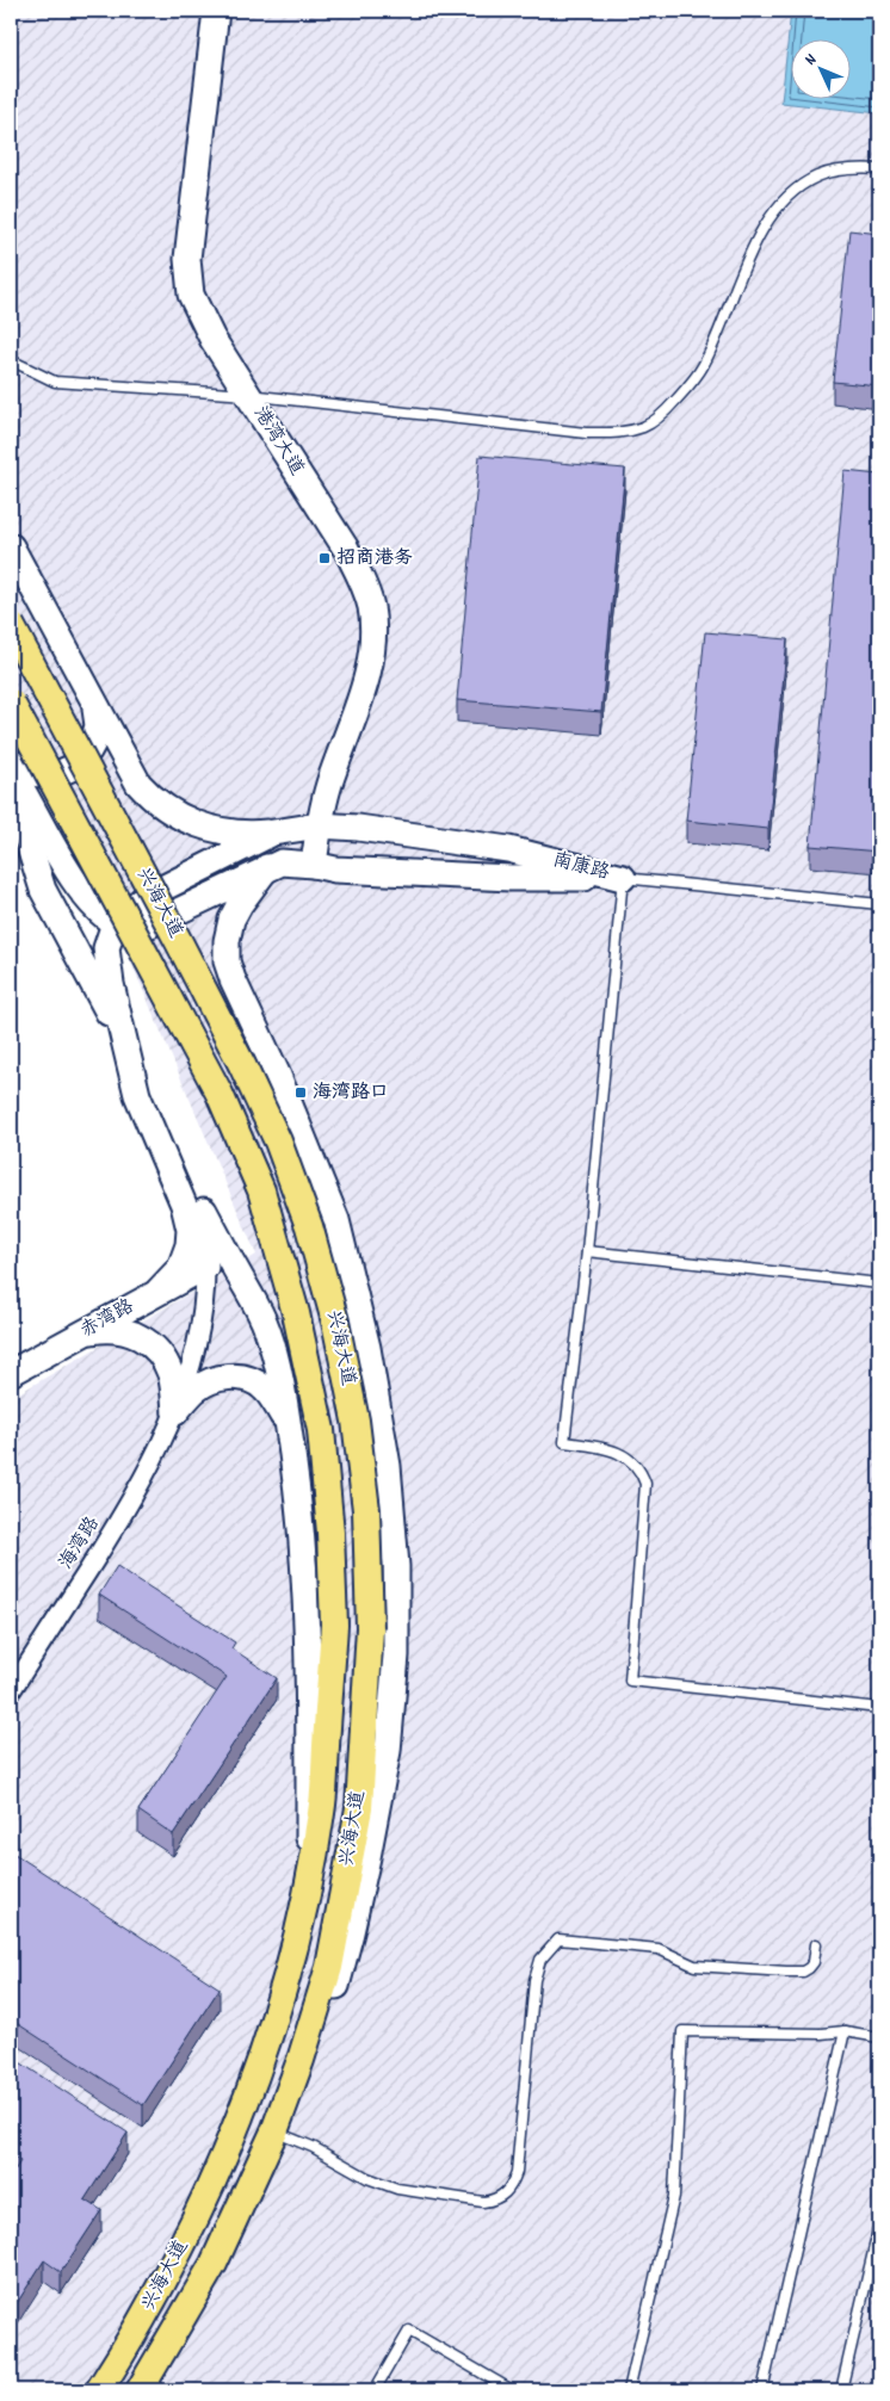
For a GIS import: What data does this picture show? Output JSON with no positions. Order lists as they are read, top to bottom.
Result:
{
  "streets": {
    "main road": ["兴海大道"],
    "street": [
      "港湾大道",
      "南康路",
      "赤湾路",
      "海湾路"
    ]
  },
  "crossings": [
    ["港湾大道", "南康路"],
    ["南康路", "兴海大道"],
    ["兴海大道", "赤湾路"],
    ["兴海大道", "海湾路"],
    ["赤湾路", "海湾路"]
  ],
  "places": {
    "transit": ["招商港务", "海湾路口"]
  },
  "north": "top left"
}
